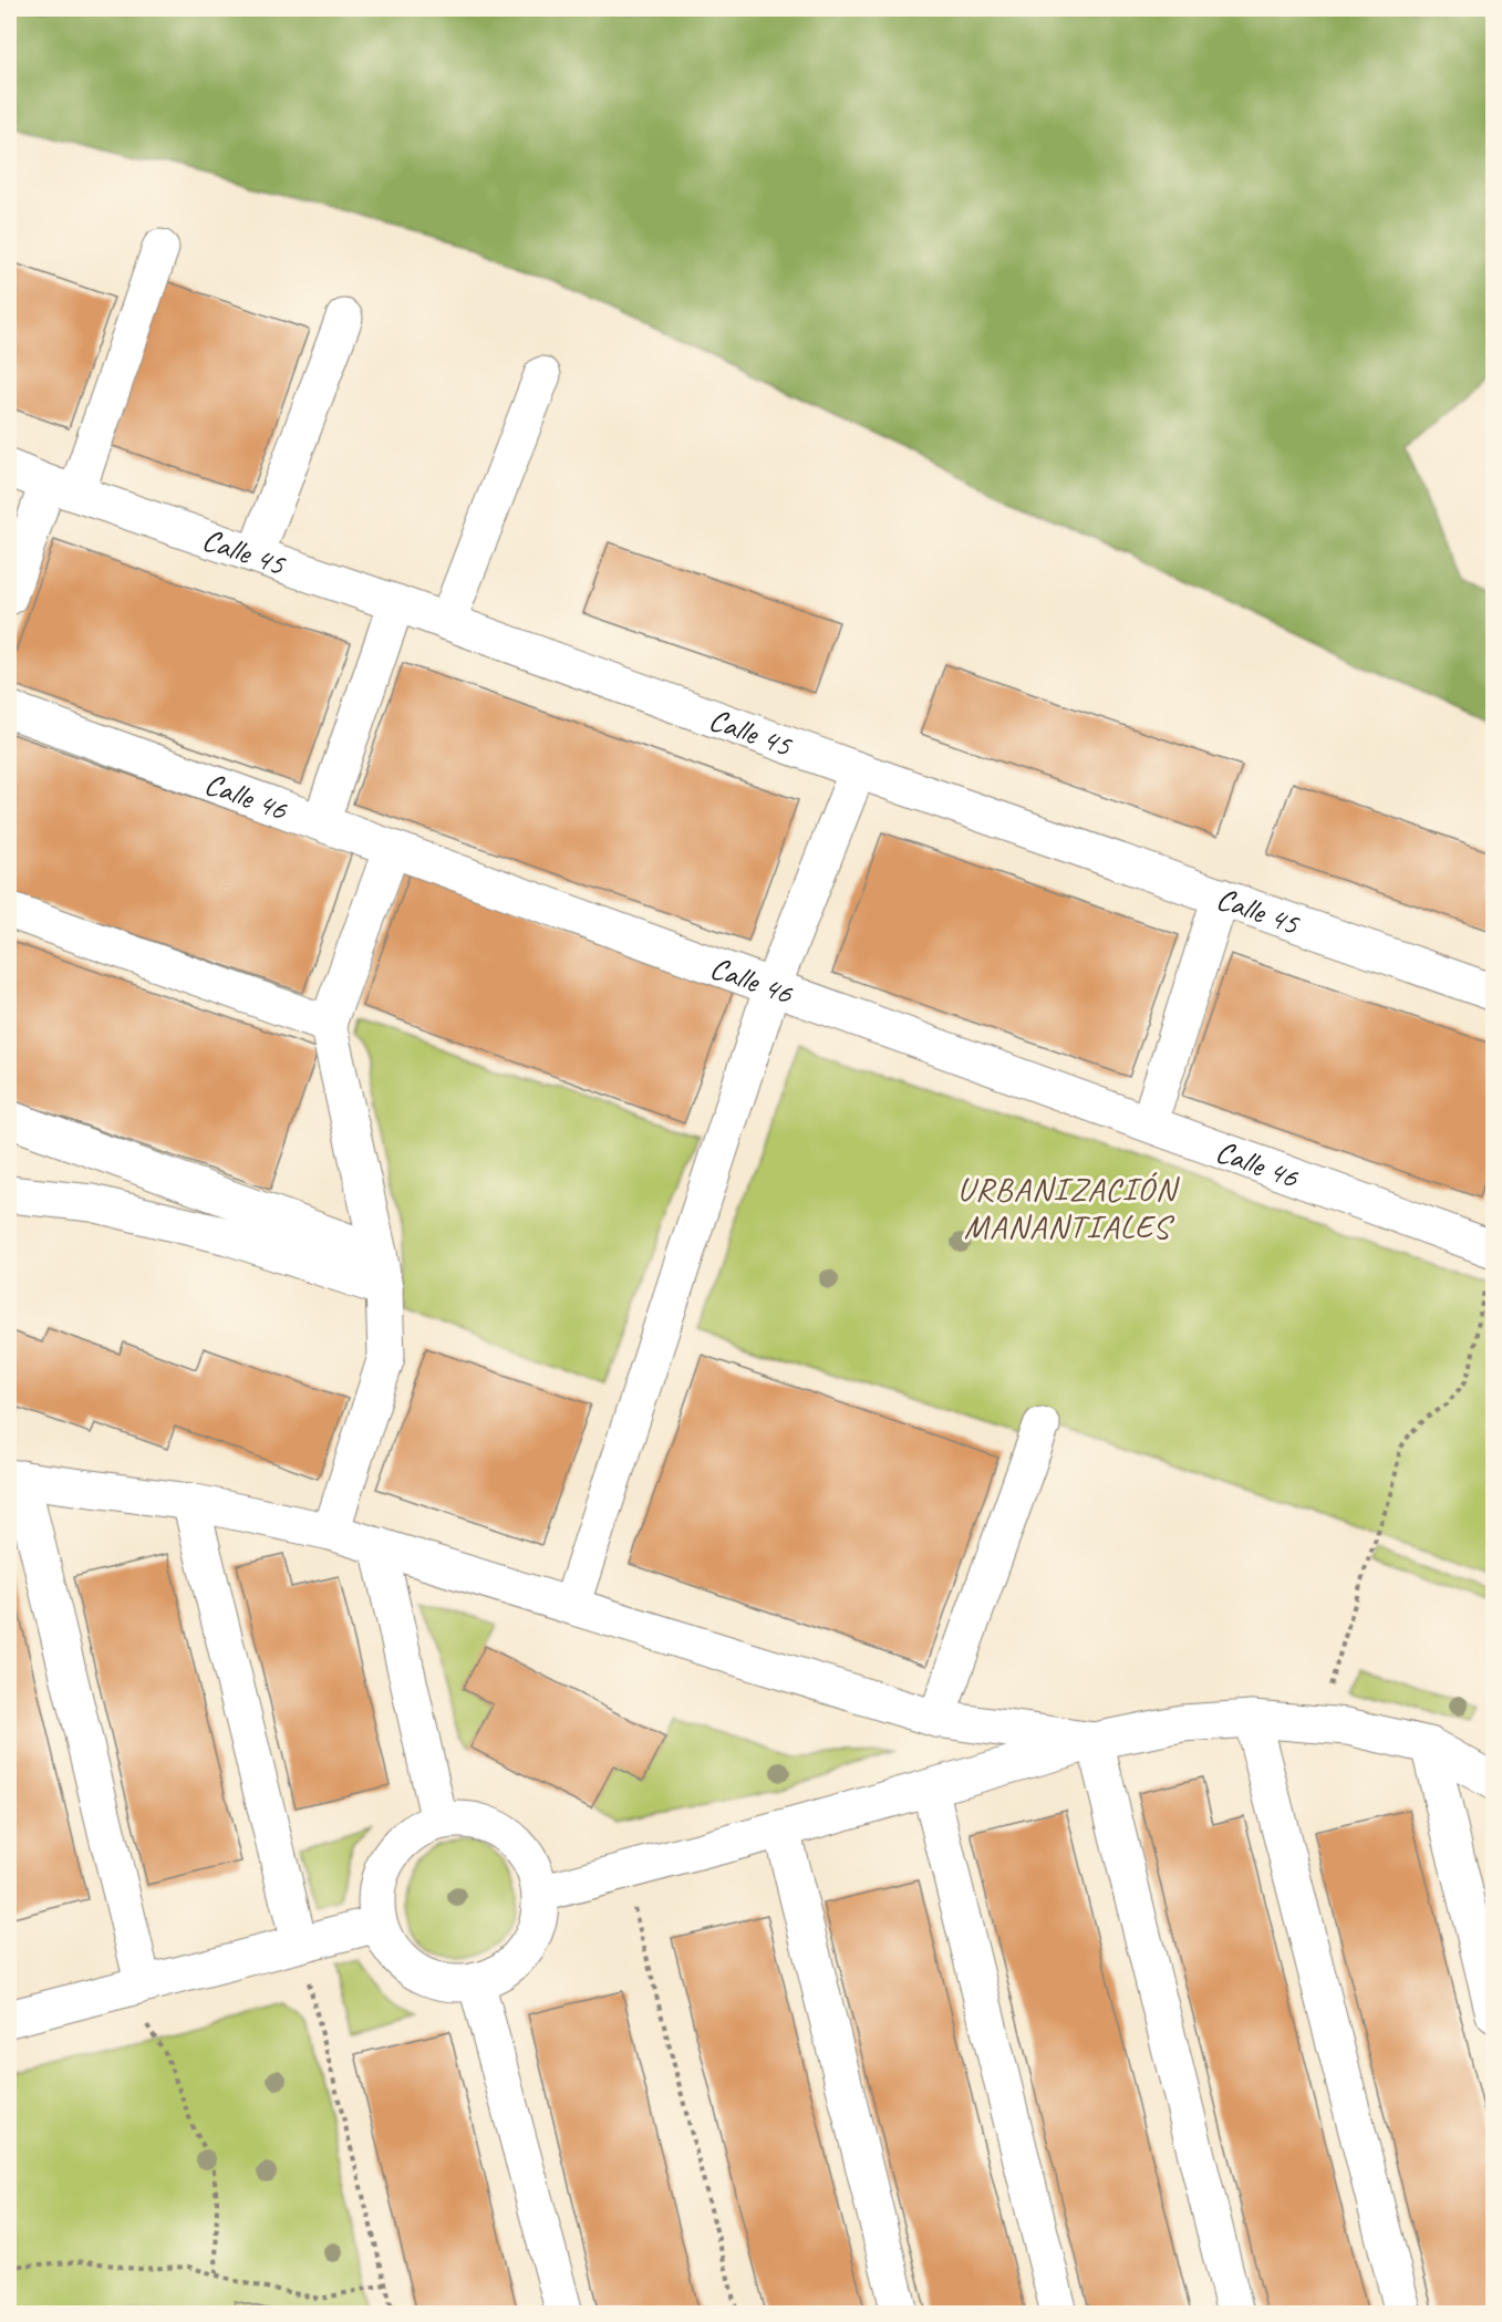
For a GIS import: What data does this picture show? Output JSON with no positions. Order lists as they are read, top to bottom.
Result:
{
  "streets": {
    "street": ["Calle 45", "Calle 46"]
  },
  "districts": ["URBANIZACIÓN MANANTIALES"]
}
